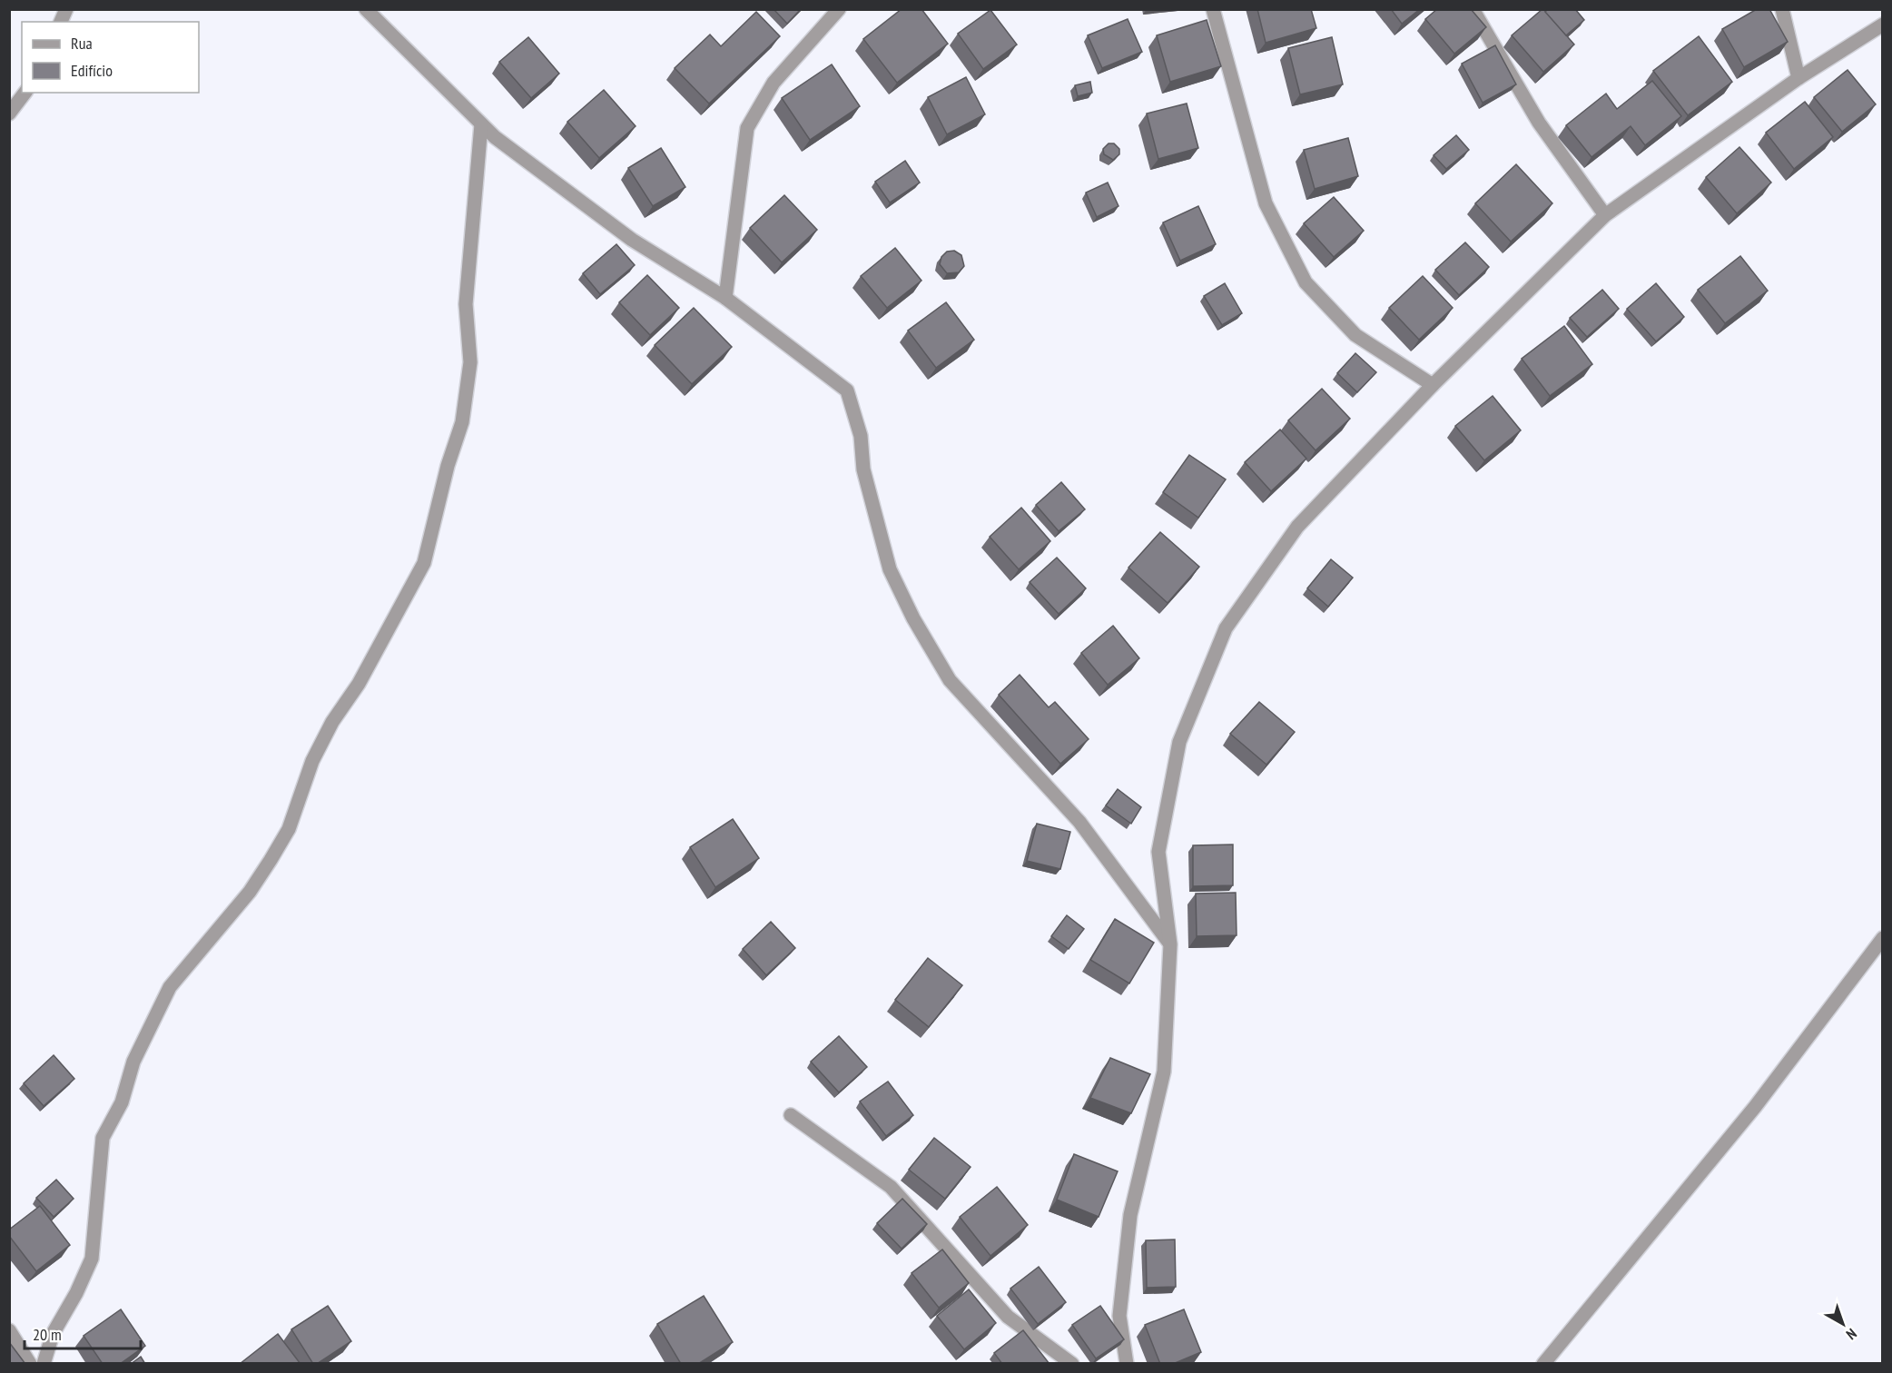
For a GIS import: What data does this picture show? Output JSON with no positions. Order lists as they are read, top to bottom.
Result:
{
  "legend": ["Rua", "Edifício"],
  "scale_bar": "20 m",
  "north": "bottom right"
}
